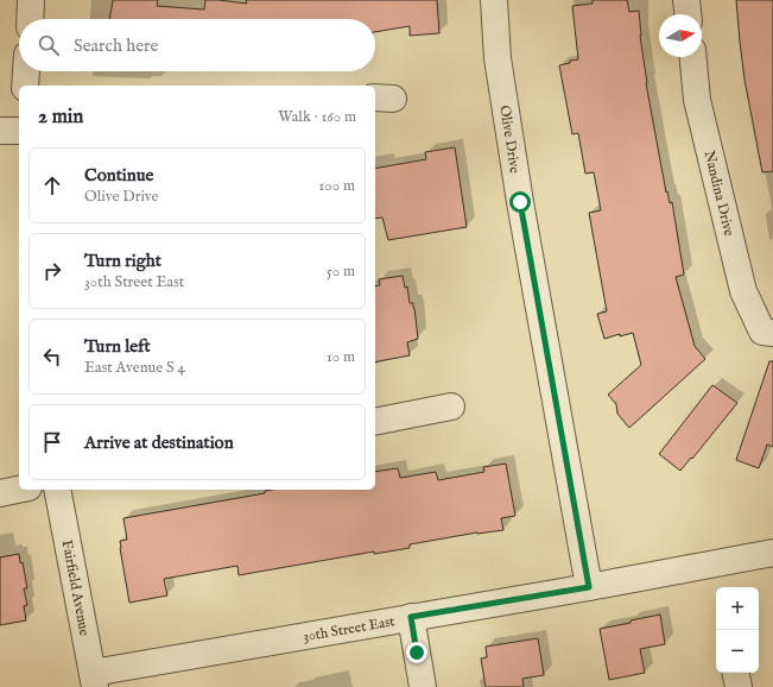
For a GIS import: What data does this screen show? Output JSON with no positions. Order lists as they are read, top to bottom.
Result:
{
  "streets": {
    "street": [
      "Olive Drive",
      "Nandina Drive",
      "Fairfield Avenue",
      "30th Street East"
    ]
  },
  "crossings": [
    ["Olive Drive", "30th Street East"],
    ["Fairfield Avenue", "30th Street East"]
  ],
  "north": "right",
  "page": {
    "search": "Search here",
    "heading": ["2 min", "Walk · 160 m"],
    "list": [
      ["Continue", "Olive Drive", "100 m"],
      ["Turn right", "30th Street East", "50 m"],
      ["Turn left", "East Avenue S 4", "10 m"],
      "Arrive at destination"
    ],
    "map_buttons": ["+", "−"]
  }
}
